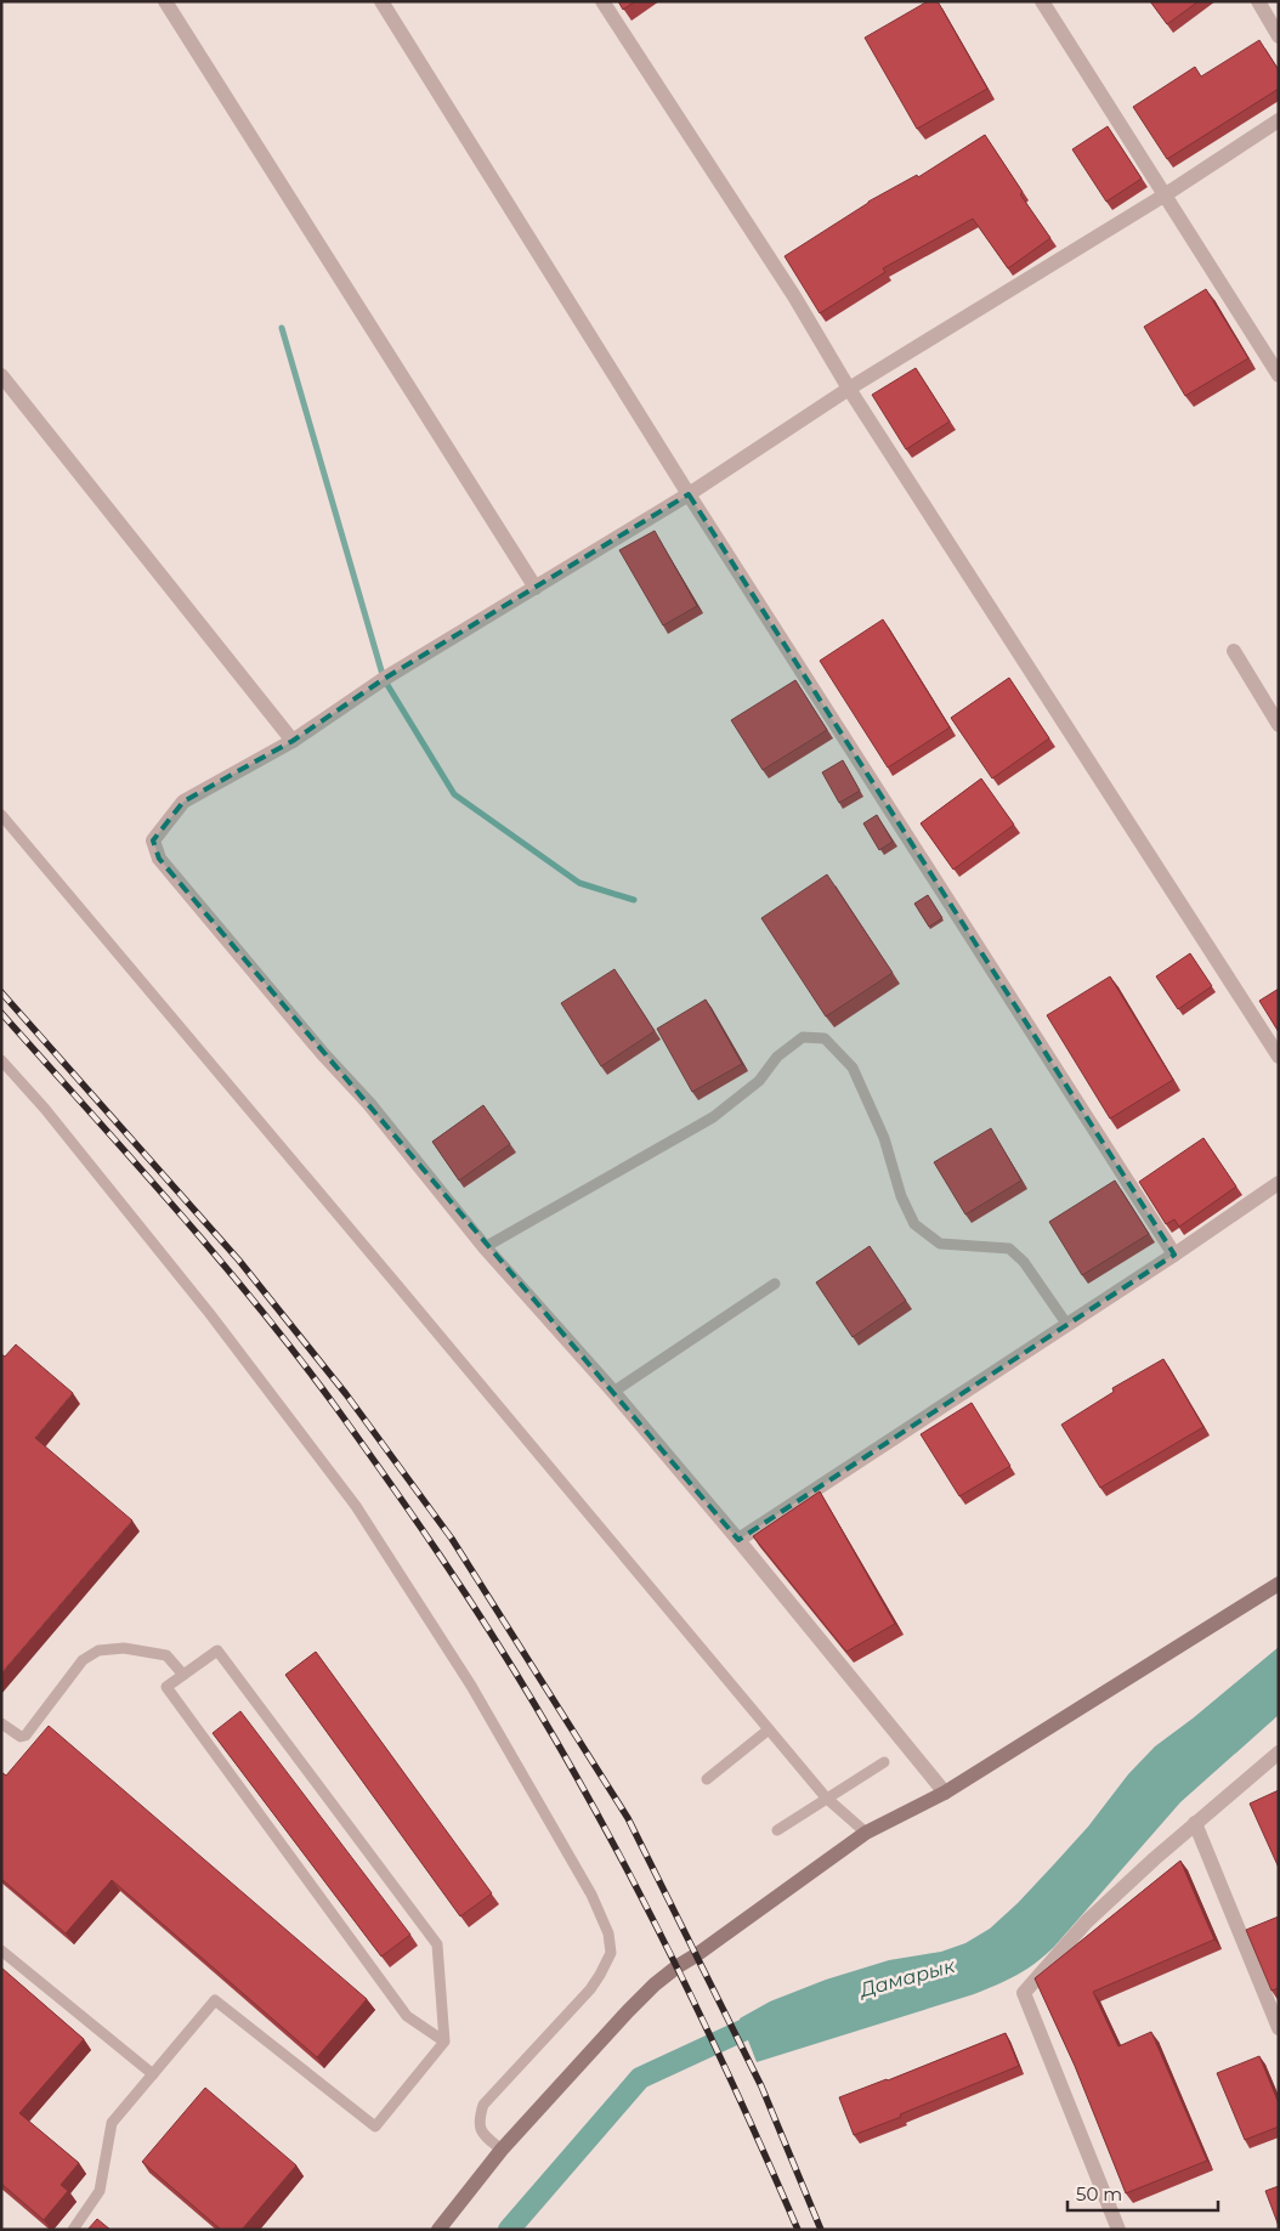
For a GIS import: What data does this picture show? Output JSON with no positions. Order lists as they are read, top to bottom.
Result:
{
  "water": ["Дамарык"],
  "scale_bar": "50 m"
}
